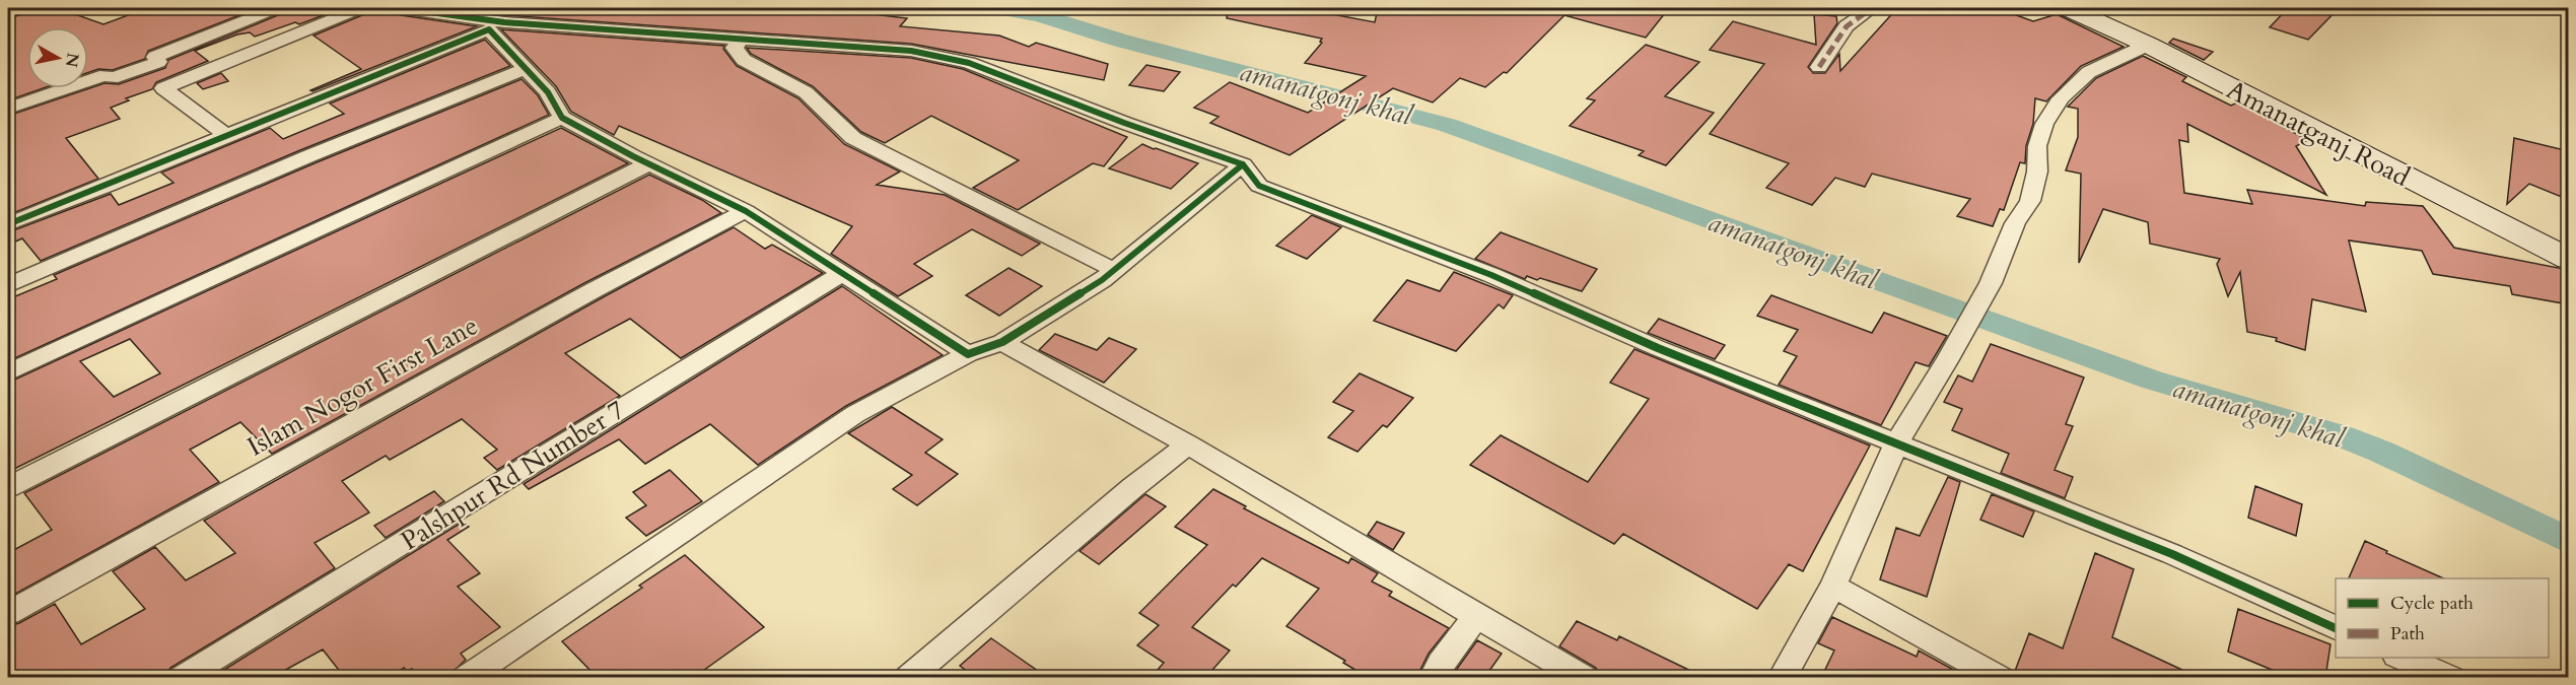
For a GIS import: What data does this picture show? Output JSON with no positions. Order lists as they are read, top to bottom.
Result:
{
  "streets": {
    "main road": ["Amanatganj Road"],
    "street": ["Islam Nogor First Lane", "Palshpur Rd Number 7"]
  },
  "water": ["amanatgonj khal"],
  "legend": ["Cycle path", "Path"],
  "north": "right"
}
